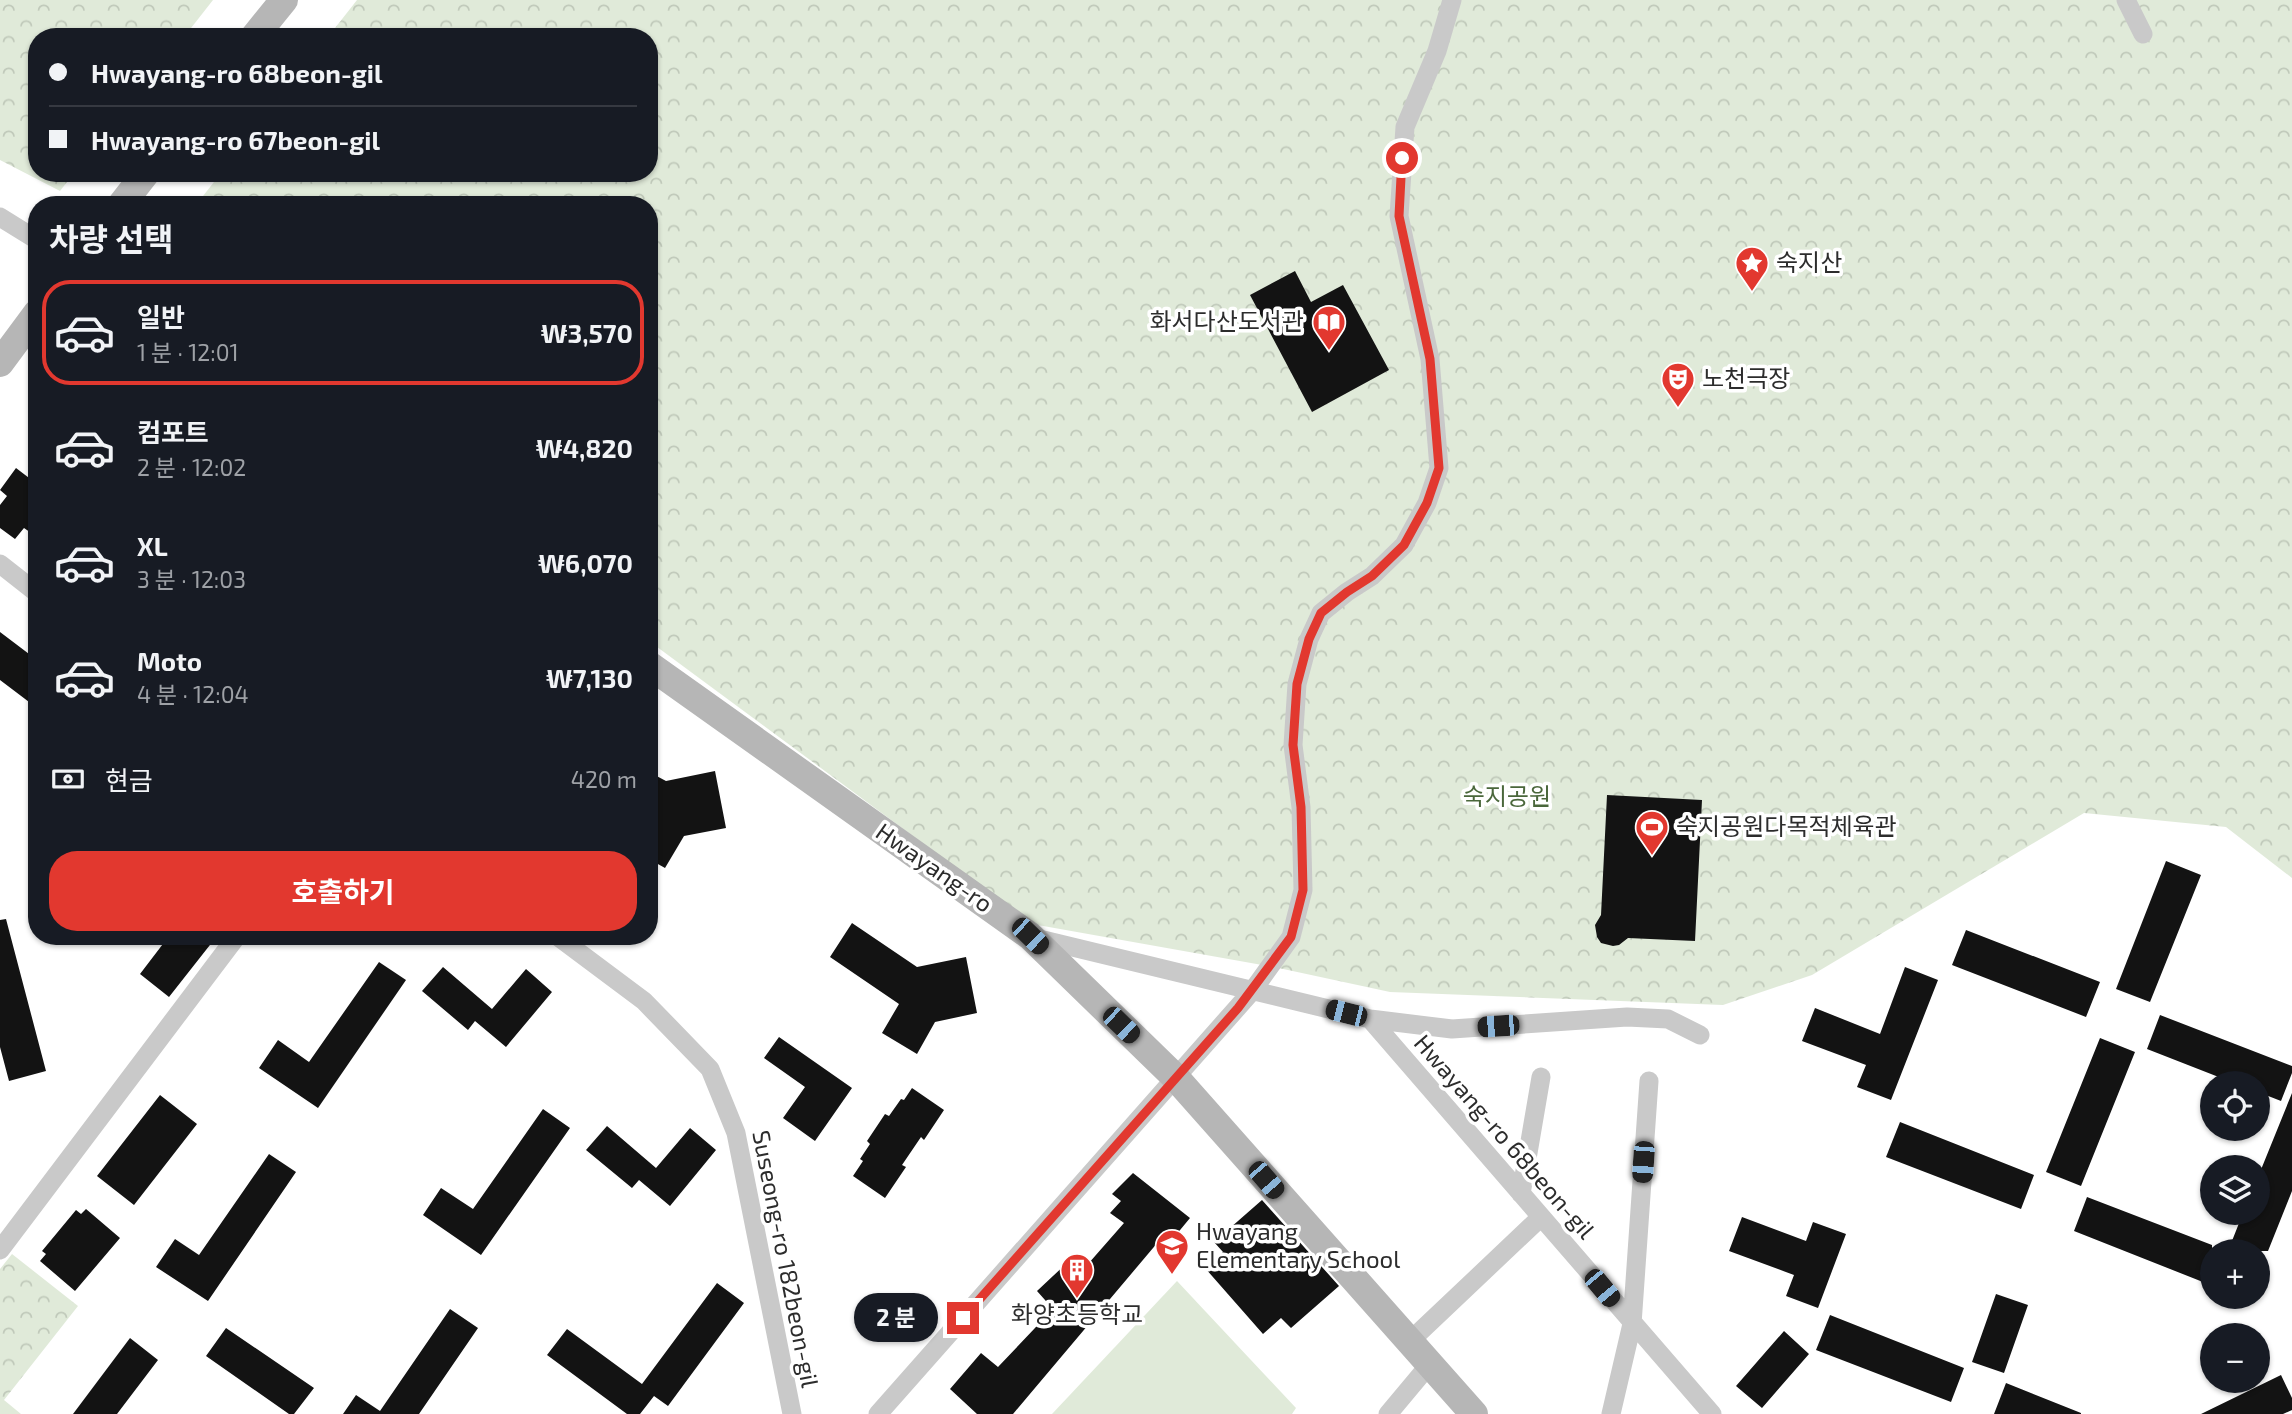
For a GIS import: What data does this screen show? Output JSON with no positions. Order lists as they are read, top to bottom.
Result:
{
  "streets": {
    "street": ["Hwayang-ro", "Hwayang-ro 68beon-gil", "Suseong-ro 182beon-gil"]
  },
  "crossings": [
    ["Hwayang-ro", "Hwayang-ro 68beon-gil"]
  ],
  "parks": ["숙지공원"],
  "places": {
    "place": ["숙지산"],
    "library": ["화서다산도서관"],
    "theatre": ["노천극장"],
    "sports": ["숙지공원다목적체육관"],
    "school or university": ["Hwayang Elementary School"],
    "building": ["화양초등학교"]
  },
  "page": {
    "banner": ["Hwayang-ro 68beon-gil", "Hwayang-ro 67beon-gil"],
    "heading": "차량 선택",
    "list": [
      {
        "name": "일반",
        "note": "1 분 · 12:01",
        "value": "₩3,570"
      },
      {
        "name": "컴포트",
        "note": "2 분 · 12:02",
        "value": "₩4,820"
      },
      {
        "name": "XL",
        "note": "3 분 · 12:03",
        "value": "₩6,070"
      },
      {
        "name": "Moto",
        "note": "4 분 · 12:04",
        "value": "₩7,130"
      }
    ],
    "pay": ["현금", "420 m"],
    "buttons": "호출하기",
    "map_buttons": ["+", "−"],
    "bubble": "2 분"
  }
}
